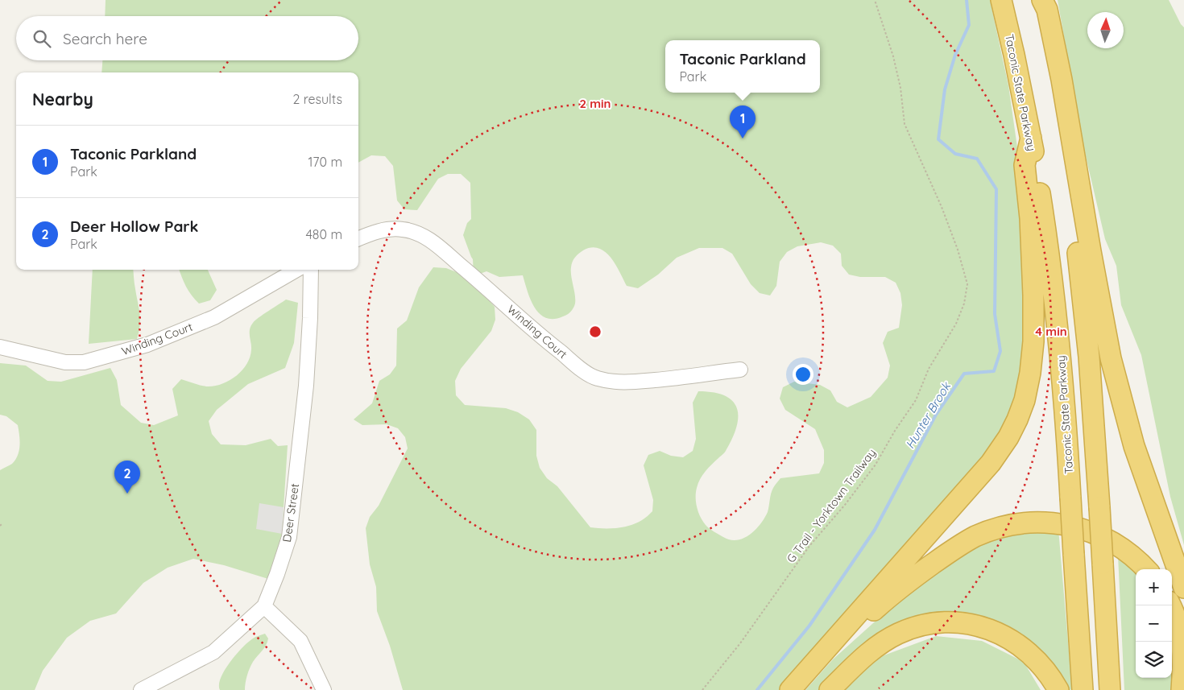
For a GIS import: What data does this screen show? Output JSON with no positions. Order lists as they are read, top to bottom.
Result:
{
  "streets": {
    "highway": ["Taconic State Parkway"],
    "street": ["Winding Court", "Deer Street"],
    "path": ["G Trail - Yorktown Trailway"]
  },
  "water": ["Hunter Brook"],
  "north": "top",
  "page": {
    "search": "Search here",
    "popup": ["Taconic Parkland", "Park"],
    "heading": ["Nearby", "2 results"],
    "pins": ["1", "2"],
    "list": [
      {
        "mark": "1",
        "name": "Taconic Parkland",
        "note": "Park",
        "value": "170 m"
      },
      {
        "mark": "2",
        "name": "Deer Hollow Park",
        "note": "Park",
        "value": "480 m"
      }
    ],
    "map_buttons": ["+", "−"]
  },
  "rings": ["2 min", "4 min"]
}
